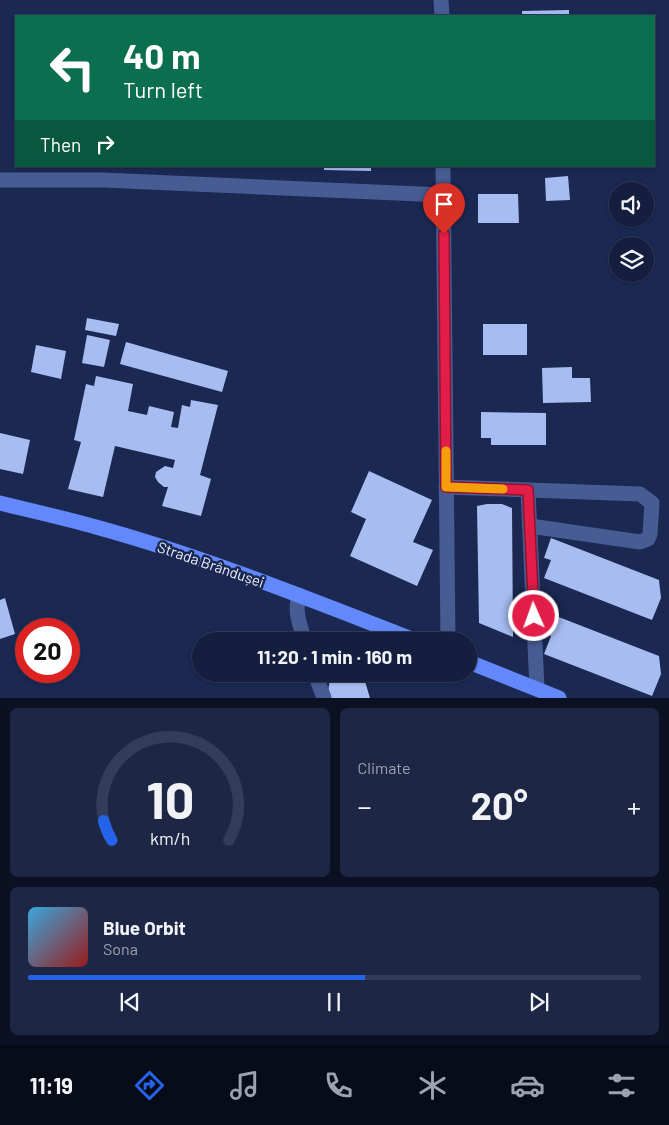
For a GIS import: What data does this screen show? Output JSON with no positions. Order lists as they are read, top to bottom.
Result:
{
  "streets": {
    "main road": ["Strada Brândușei"]
  },
  "page": {
    "turn": ["40 m", "Turn left"],
    "then": "Then",
    "limit": "20",
    "trip": "11:20 · 1 min · 160 m",
    "tile": "Climate",
    "heat": ["−", "20°", "+"],
    "song": ["Blue Orbit", "Sona"],
    "tabs": "11:19",
    "gauge": ["10", "km/h"]
  }
}
